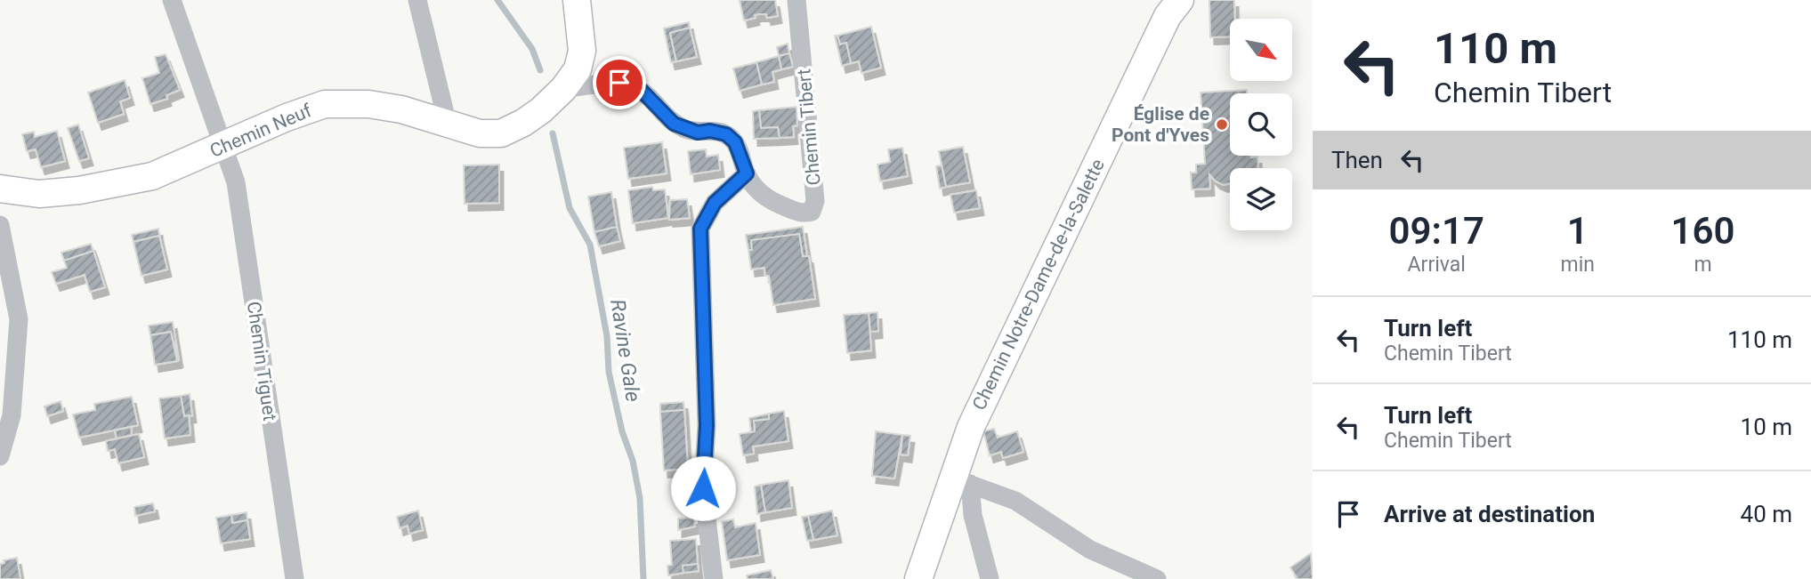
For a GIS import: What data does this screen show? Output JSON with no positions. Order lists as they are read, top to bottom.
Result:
{
  "streets": {
    "main road": ["Chemin Neuf", "Chemin Notre-Dame-de-la-Salette"],
    "street": ["Chemin Tibert", "Chemin Tiguet"]
  },
  "crossings": [
    ["Chemin Tibert", "Chemin Neuf"],
    ["Chemin Neuf", "Chemin Tiguet"]
  ],
  "water": ["Ravine Gale"],
  "places": ["Église de Pont d'Yves"],
  "north": "bottom right",
  "page": {
    "turn": ["110 m", "Chemin Tibert"],
    "then": "Then",
    "eta": [
      "09:17",
      "Arrival",
      "1",
      "min",
      "160",
      "m"
    ],
    "list": [
      {
        "name": "Turn left",
        "note": "Chemin Tibert",
        "value": "110 m"
      },
      {
        "name": "Turn left",
        "note": "Chemin Tibert",
        "value": "10 m"
      },
      {
        "name": "Arrive at destination",
        "value": "40 m"
      }
    ]
  }
}
